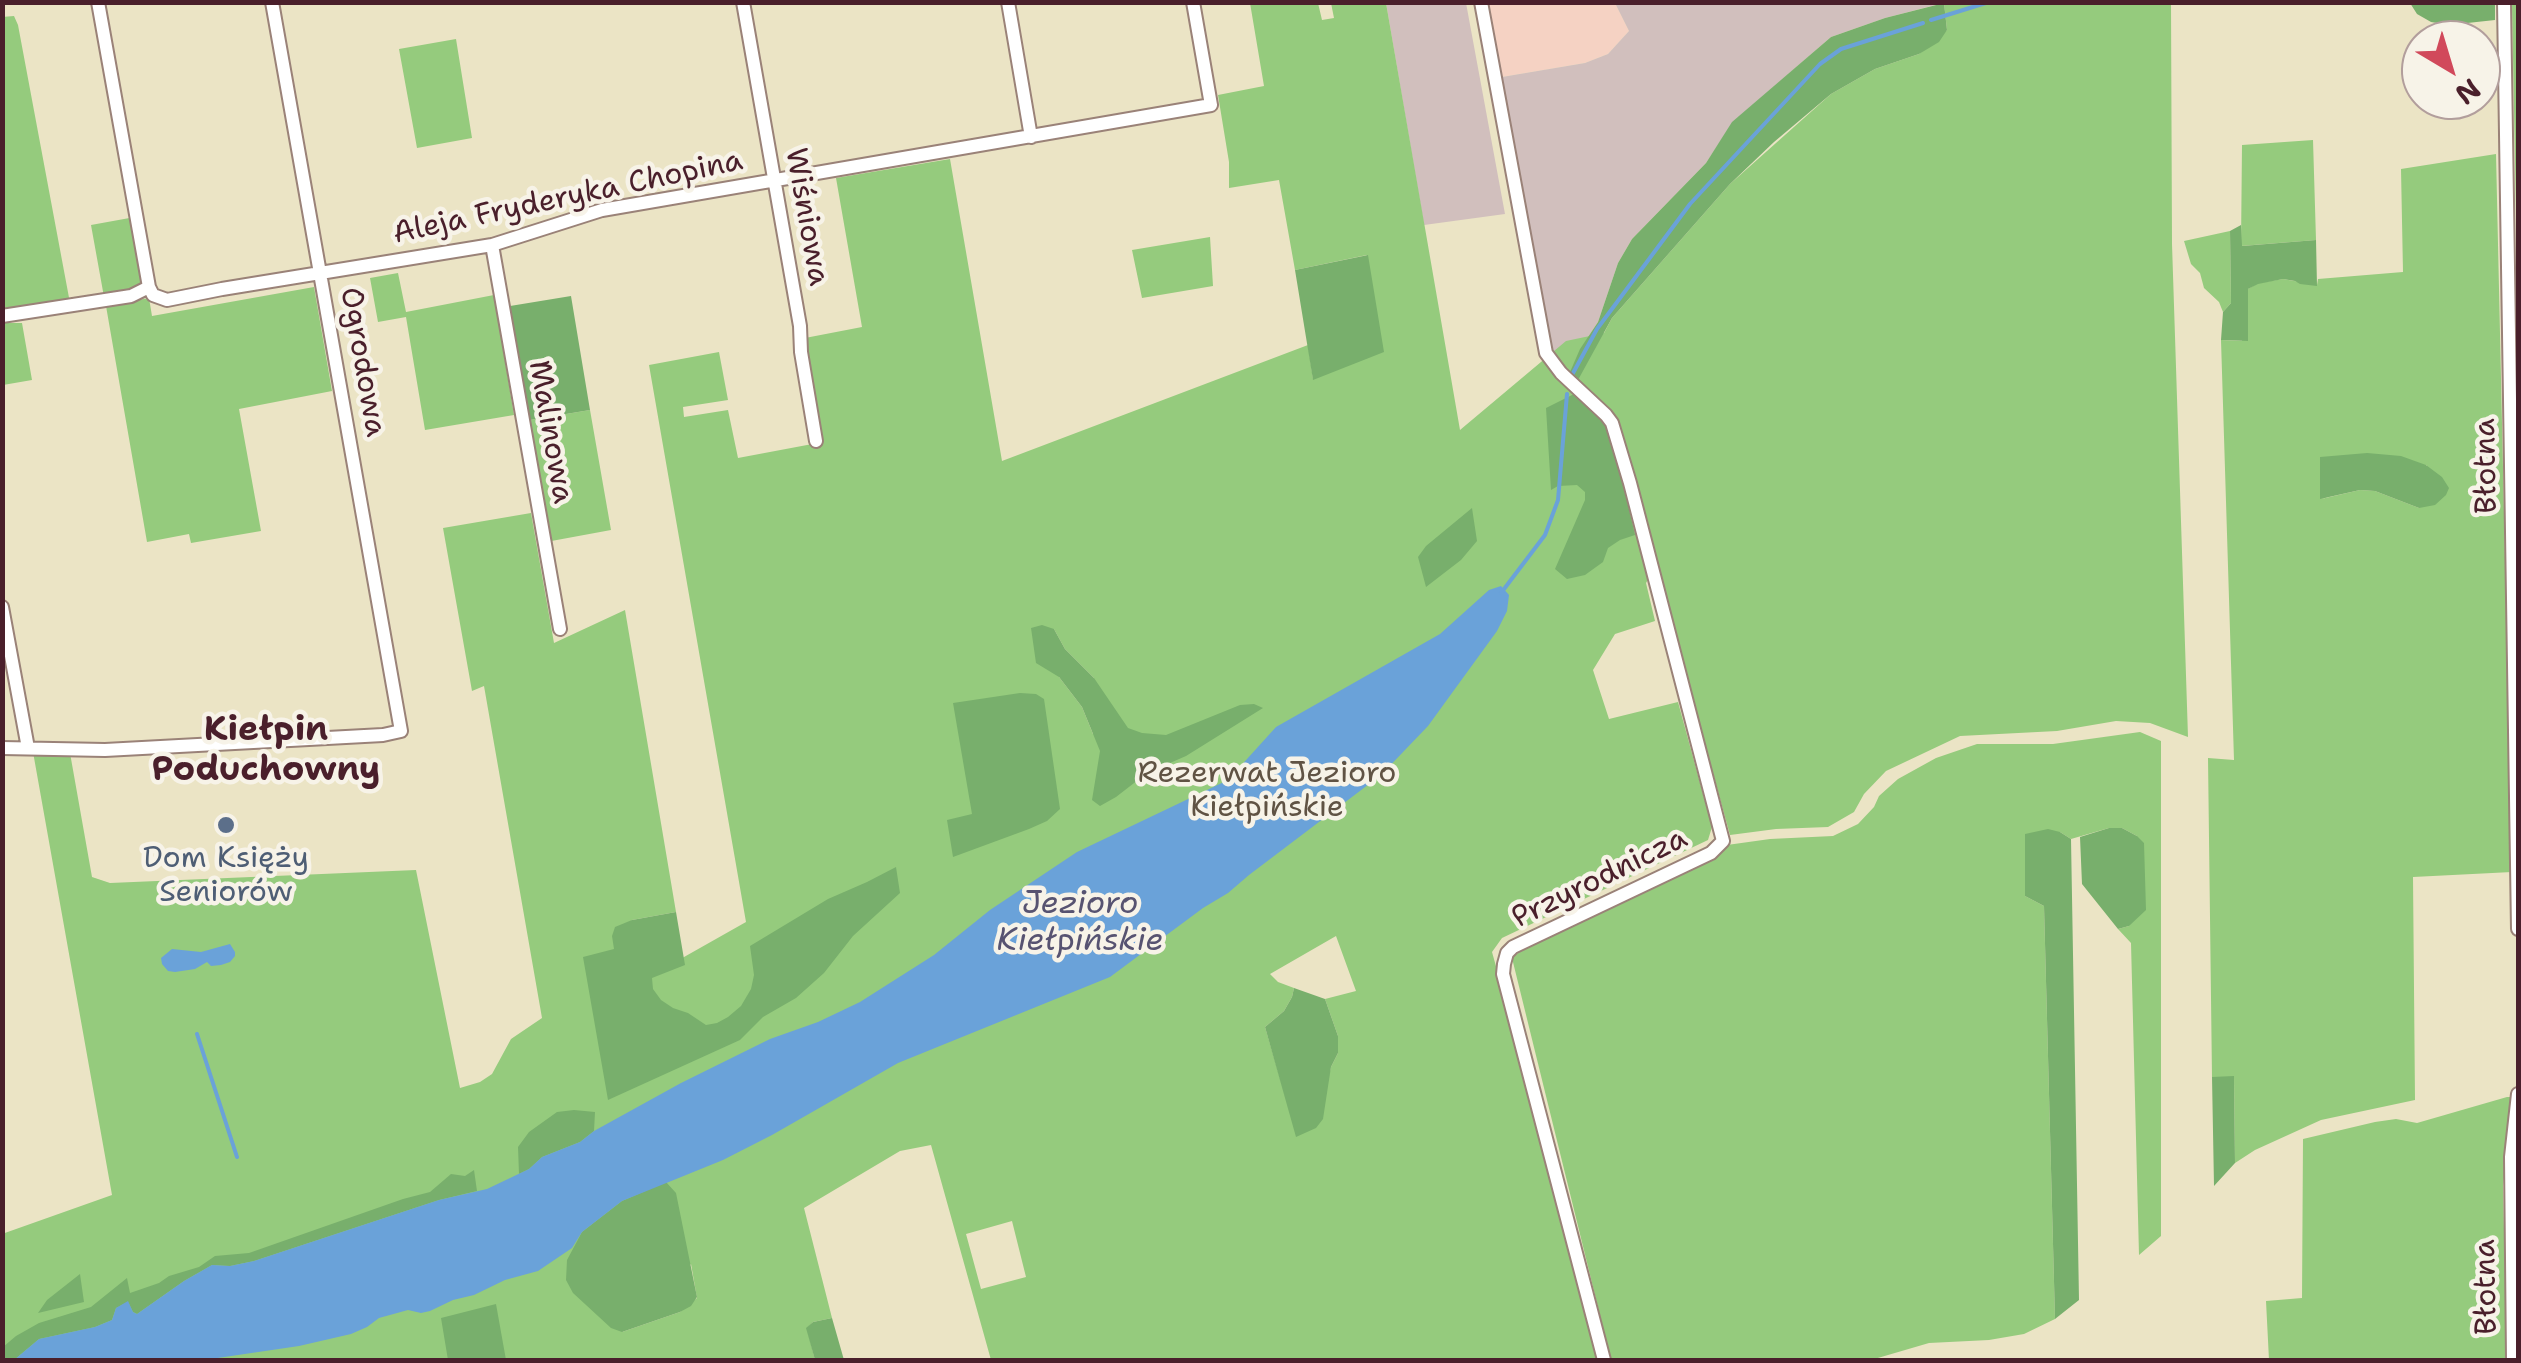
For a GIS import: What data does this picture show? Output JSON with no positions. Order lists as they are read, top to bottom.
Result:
{
  "streets": {
    "street": [
      "Aleja Fryderyka Chopina",
      "Wiśniowa",
      "Ogrodowa",
      "Malinowa",
      "Błotna",
      "Przyrodnicza"
    ]
  },
  "crossings": [
    ["Aleja Fryderyka Chopina", "Wiśniowa"],
    ["Aleja Fryderyka Chopina", "Ogrodowa"],
    ["Aleja Fryderyka Chopina", "Malinowa"]
  ],
  "districts": ["Kiełpin Poduchowny"],
  "water": ["Jezioro Kiełpińskie"],
  "parks": ["Rezerwat Jezioro Kiełpińskie"],
  "places": ["Dom Księży Seniorów"],
  "north": "bottom right"
}
